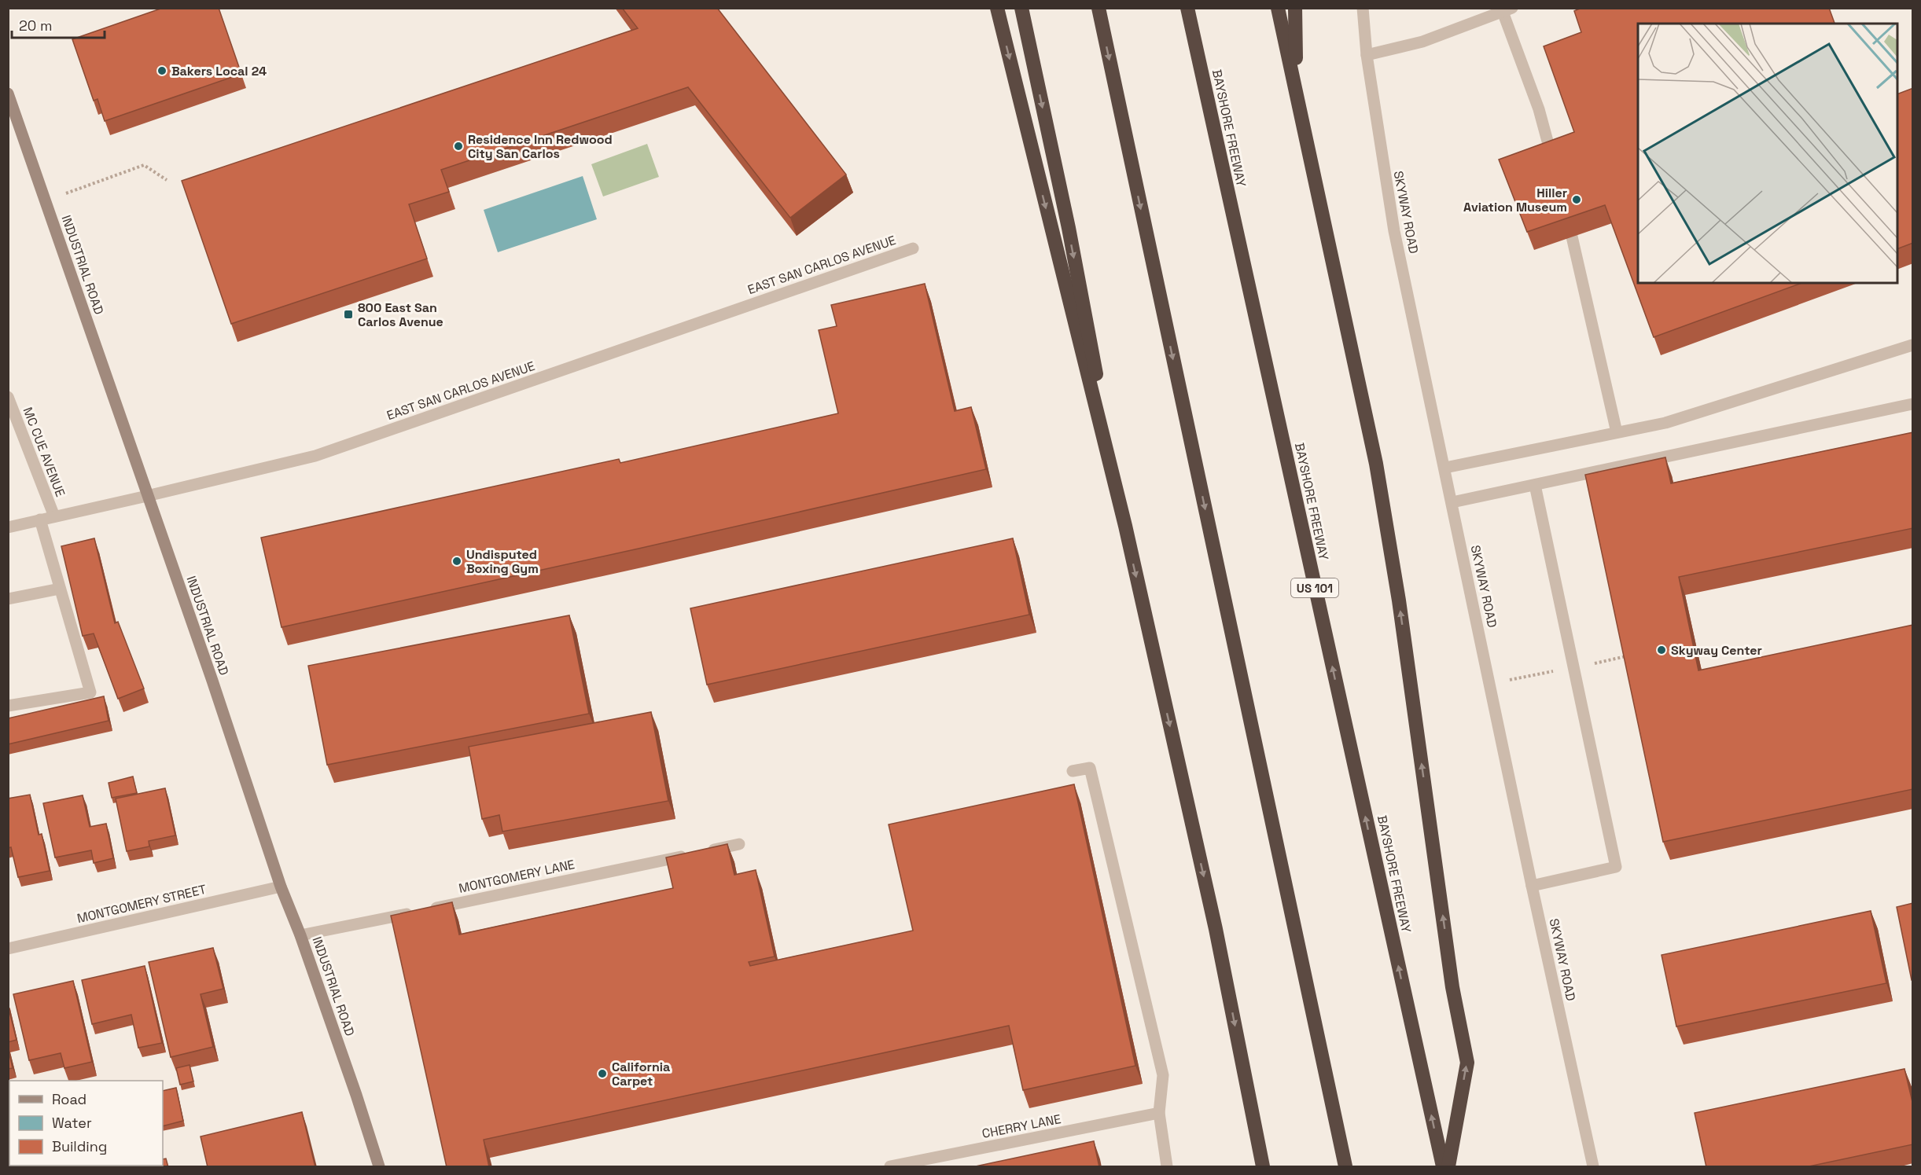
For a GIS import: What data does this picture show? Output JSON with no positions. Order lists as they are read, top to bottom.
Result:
{
  "streets": {
    "highway": ["BAYSHORE FREEWAY", "US 101"],
    "main road": ["INDUSTRIAL ROAD"],
    "street": [
      "SKYWAY ROAD",
      "EAST SAN CARLOS AVENUE",
      "MC CUE AVENUE",
      "MONTGOMERY LANE",
      "MONTGOMERY STREET",
      "CHERRY LANE"
    ]
  },
  "crossings": [
    ["INDUSTRIAL ROAD", "EAST SAN CARLOS AVENUE"],
    ["INDUSTRIAL ROAD", "MONTGOMERY LANE"],
    ["INDUSTRIAL ROAD", "MONTGOMERY STREET"],
    ["EAST SAN CARLOS AVENUE", "MC CUE AVENUE"]
  ],
  "places": {
    "other": [
      "Bakers Local 24",
      "Residence Inn Redwood City San Carlos",
      "Hiller Aviation Museum",
      "Undisputed Boxing Gym",
      "Skyway Center",
      "California Carpet"
    ],
    "transit": ["800 East San Carlos Avenue"]
  },
  "legend": ["Road", "Water", "Building"],
  "scale_bar": "20 m"
}
